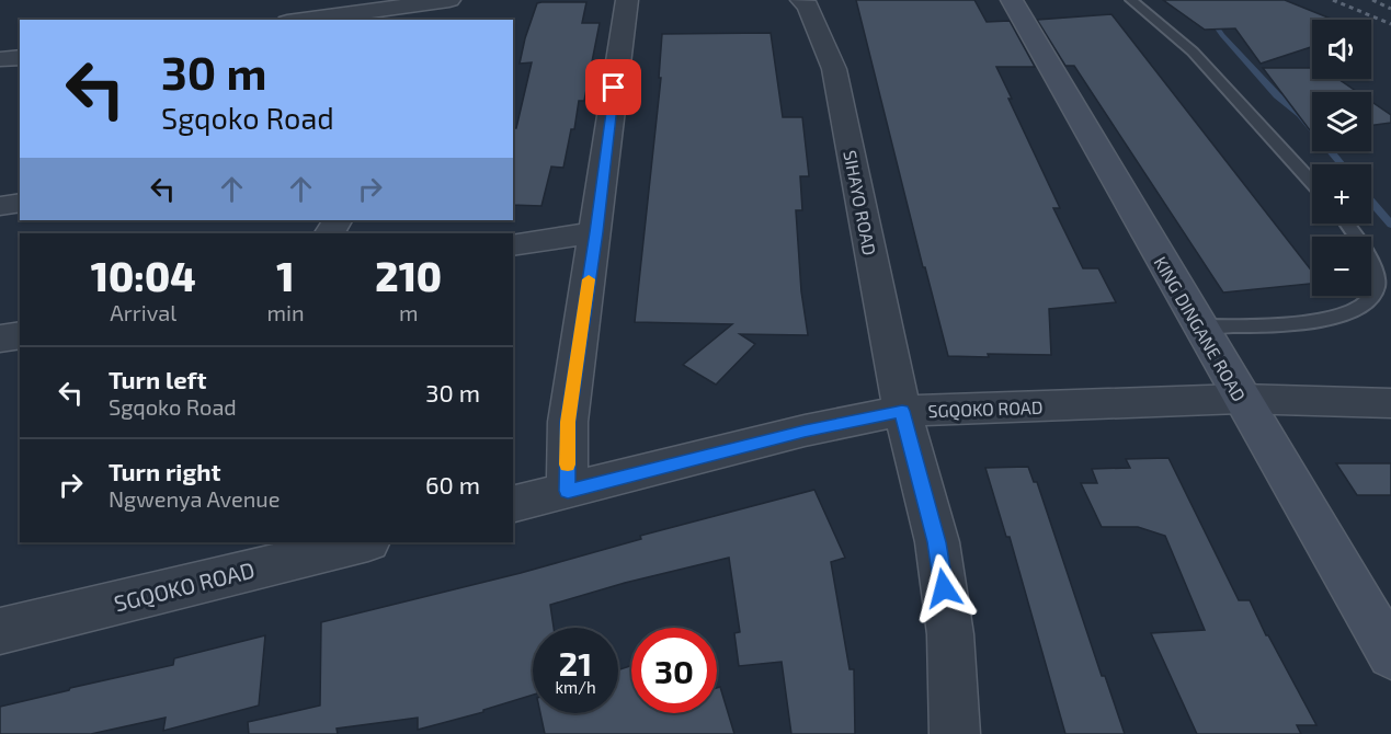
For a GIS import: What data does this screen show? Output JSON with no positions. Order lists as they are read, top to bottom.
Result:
{
  "streets": {
    "street": ["SIHAYO ROAD", "KING DINGANE ROAD", "SGQOKO ROAD"]
  },
  "crossings": [
    ["SIHAYO ROAD", "SGQOKO ROAD"],
    ["KING DINGANE ROAD", "SGQOKO ROAD"]
  ],
  "page": {
    "map_buttons": ["+", "−"],
    "turn": ["30 m", "Sgqoko Road"],
    "eta": [
      "10:04",
      "Arrival",
      "1",
      "min",
      "210",
      "m"
    ],
    "list": [
      {
        "name": "Turn left",
        "note": "Sgqoko Road",
        "value": "30 m"
      },
      {
        "name": "Turn right",
        "note": "Ngwenya Avenue",
        "value": "60 m"
      }
    ],
    "speed": "21 km/h",
    "limit": "30"
  }
}
